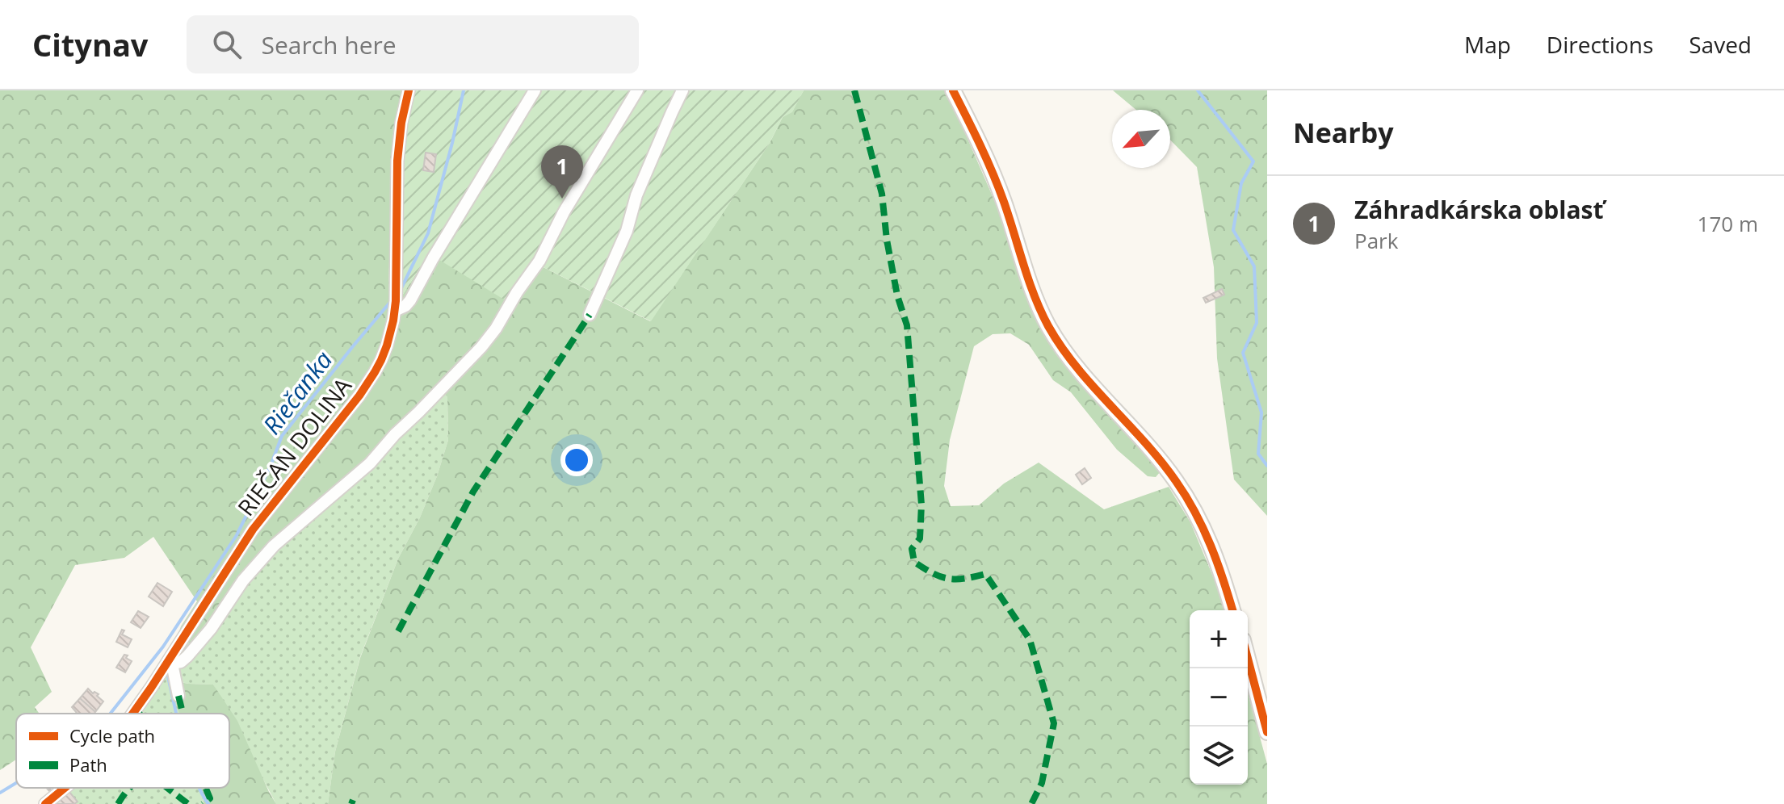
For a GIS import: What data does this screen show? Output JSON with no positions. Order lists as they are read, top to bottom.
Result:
{
  "streets": {
    "street": ["RIEČAN DOLINA"]
  },
  "water": ["Riečanka"],
  "legend": ["Cycle path", "Path"],
  "north": "bottom left",
  "page": {
    "header": "Citynav",
    "search": "Search here",
    "nav": ["Map", "Directions", "Saved"],
    "heading": "Nearby",
    "pins": "1",
    "list": [
      {
        "mark": "1",
        "name": "Záhradkárska oblasť",
        "note": "Park",
        "value": "170 m"
      }
    ],
    "map_buttons": ["+", "−"]
  }
}
